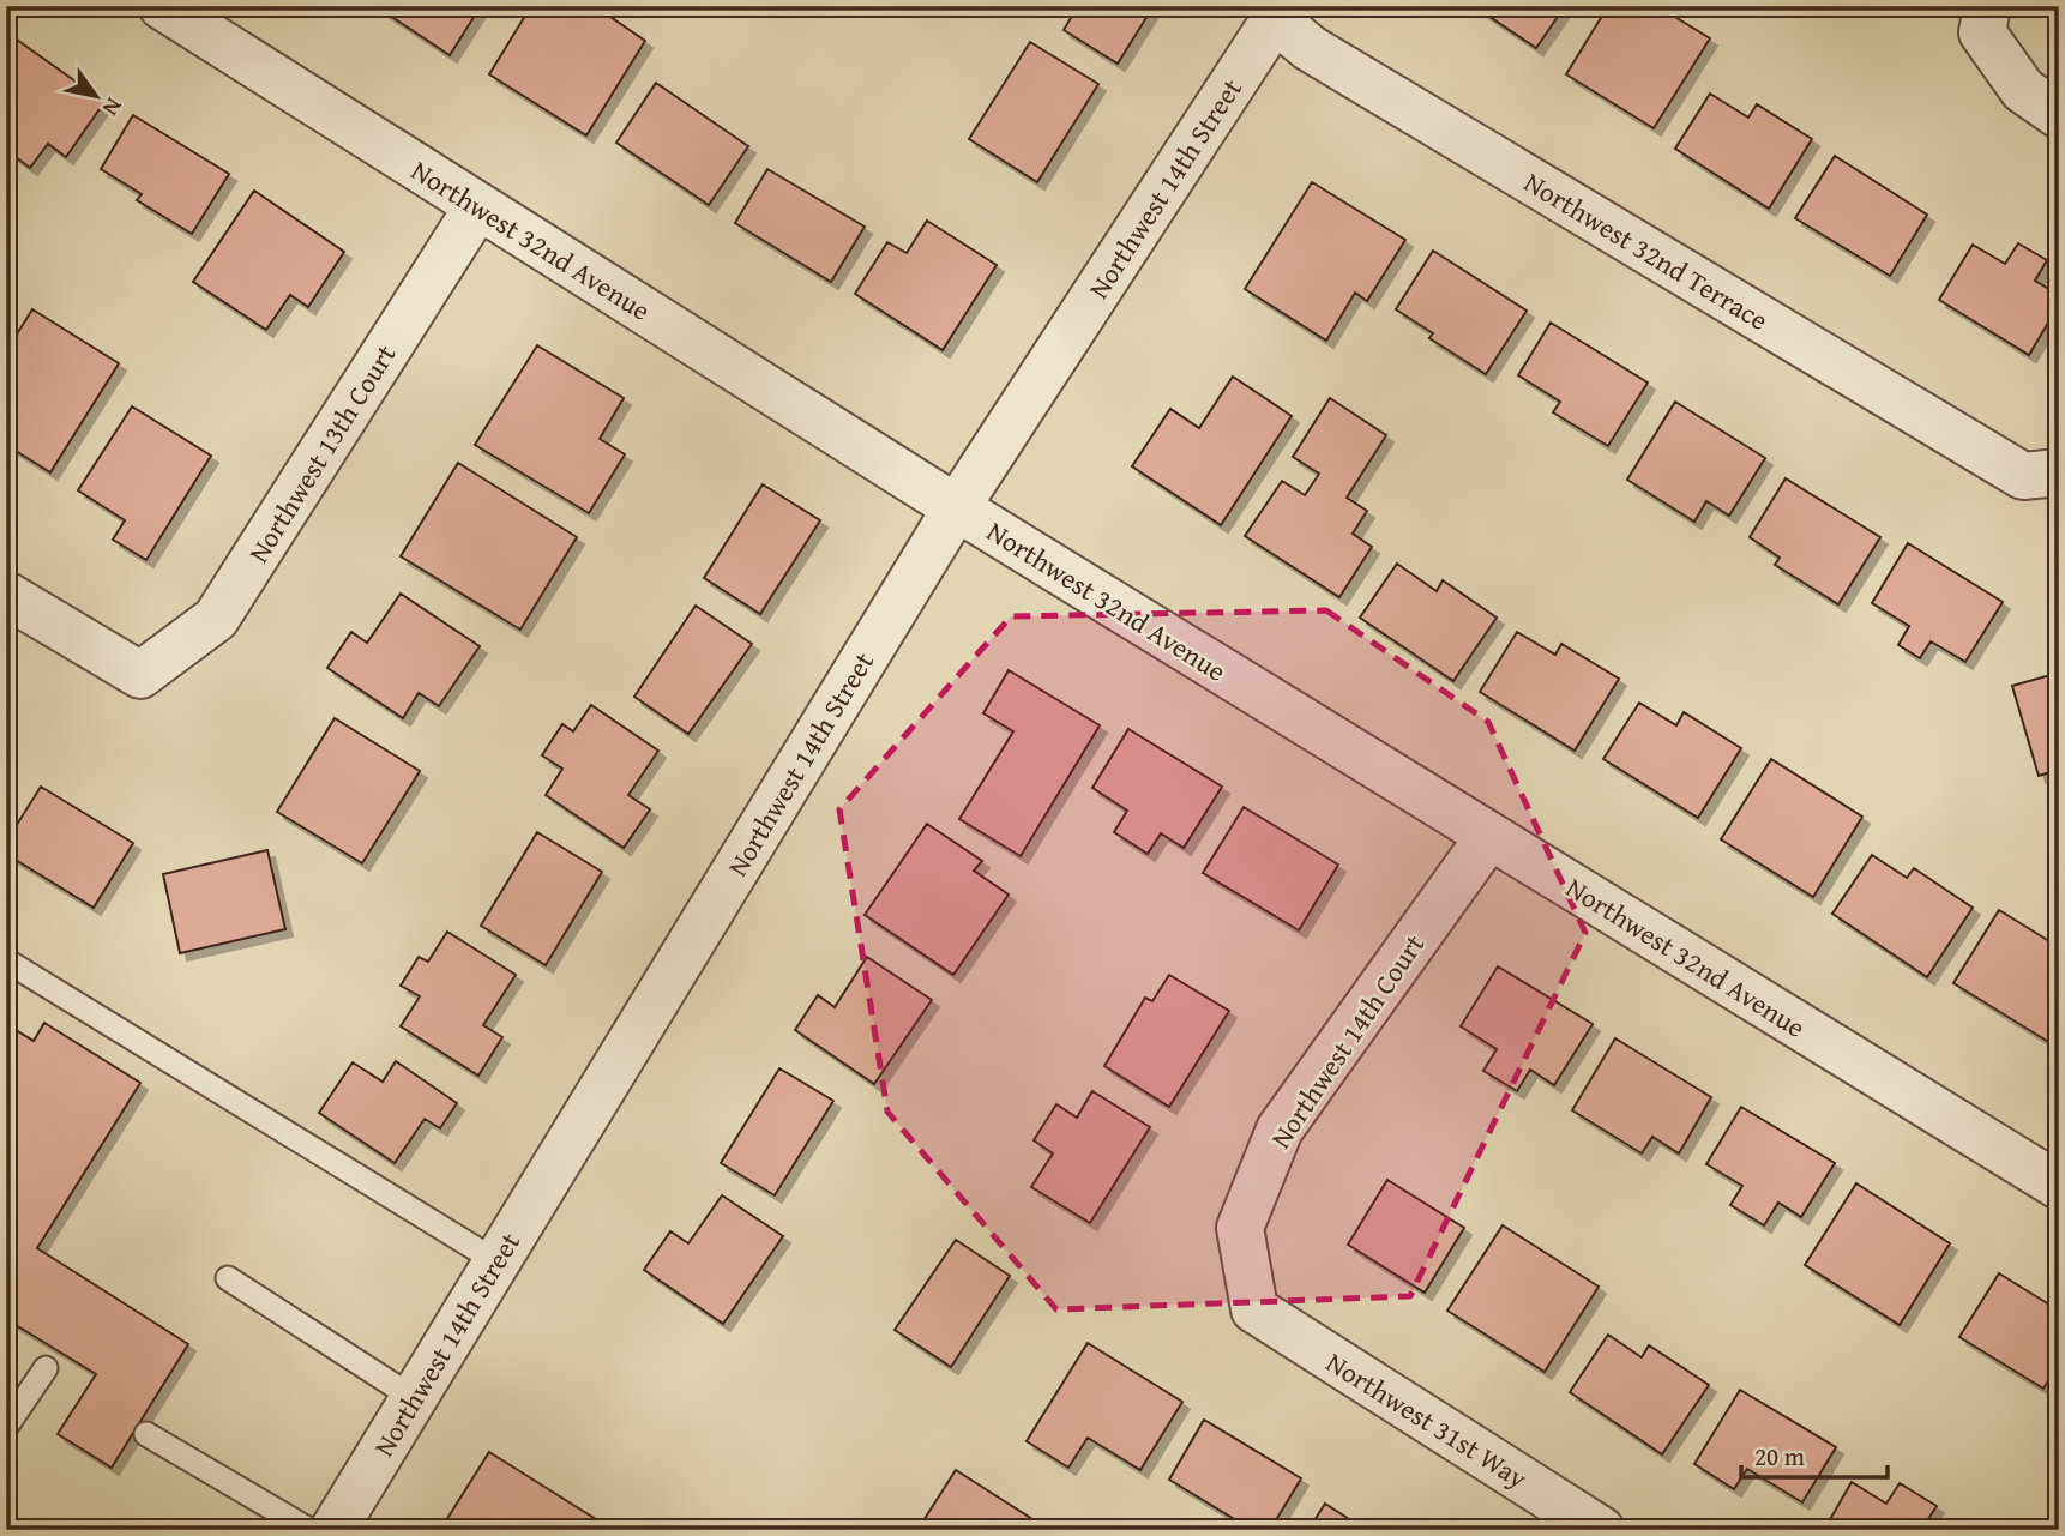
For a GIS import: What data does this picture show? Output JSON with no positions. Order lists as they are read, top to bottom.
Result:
{
  "streets": {
    "street": [
      "Northwest 14th Street",
      "Northwest 32nd Avenue",
      "Northwest 32nd Terrace",
      "Northwest 13th Court",
      "Northwest 14th Court",
      "Northwest 31st Way"
    ]
  },
  "crossings": [
    ["Northwest 14th Street", "Northwest 32nd Avenue"],
    ["Northwest 14th Street", "Northwest 32nd Terrace"],
    ["Northwest 32nd Avenue", "Northwest 13th Court"],
    ["Northwest 32nd Avenue", "Northwest 14th Court"],
    ["Northwest 14th Court", "Northwest 31st Way"]
  ],
  "scale_bar": "20 m",
  "north": "bottom right"
}
